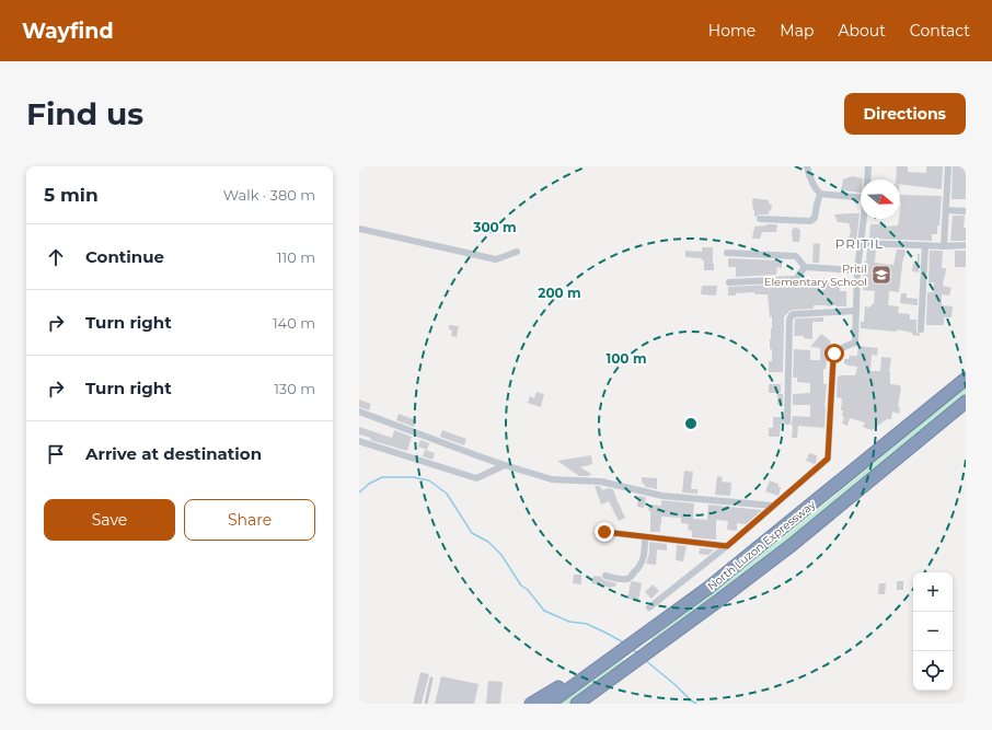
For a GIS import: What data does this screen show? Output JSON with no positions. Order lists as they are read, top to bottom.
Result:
{
  "streets": {
    "highway": ["North Luzon Expressway"]
  },
  "districts": ["PRITIL"],
  "places": {
    "school or university": ["Pritil Elementary School"]
  },
  "north": "right",
  "page": {
    "header": "Wayfind",
    "nav": [
      "Home",
      "Map",
      "About",
      "Contact"
    ],
    "buttons": [
      "Directions",
      ["Save", "Share"]
    ],
    "title": "Find us",
    "heading": ["5 min", "Walk · 380 m"],
    "list": [
      ["Continue", "110 m"],
      ["Turn right", "140 m"],
      ["Turn right", "130 m"],
      "Arrive at destination"
    ],
    "map_buttons": ["+", "−"]
  },
  "rings": ["300 m", "200 m", "100 m"]
}
